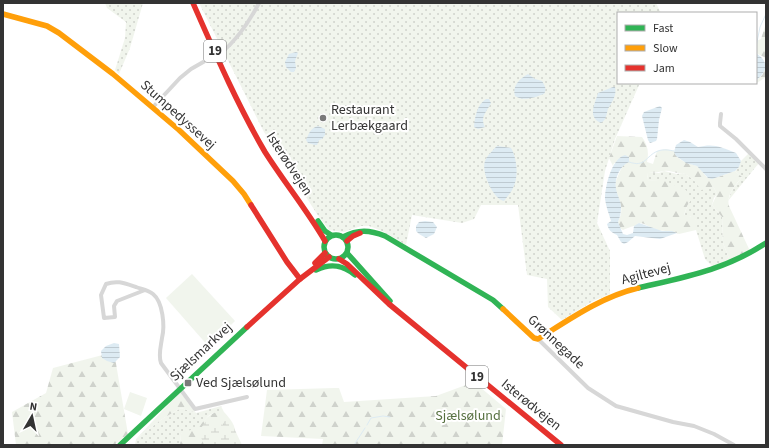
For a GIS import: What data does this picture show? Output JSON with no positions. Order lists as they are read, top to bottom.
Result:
{
  "streets": {
    "main road": [
      "19",
      "Stumpedyssevej",
      "Isterødvejen",
      "Agiltevej",
      "Grønnegade",
      "Sjælsmarkvej"
    ]
  },
  "crossings": [
    ["Stumpedyssevej", "Sjælsmarkvej"],
    ["Isterødvejen", "Grønnegade"],
    ["Isterødvejen", "Sjælsmarkvej"],
    ["Agiltevej", "Grønnegade"],
    ["Grønnegade", "Sjælsmarkvej"]
  ],
  "parks": ["Sjælsølund"],
  "places": {
    "other": ["Restaurant Lerbækgaard"],
    "transit": ["Ved Sjælsølund"]
  },
  "legend": ["Fast", "Slow", "Jam"],
  "north": "top"
}
